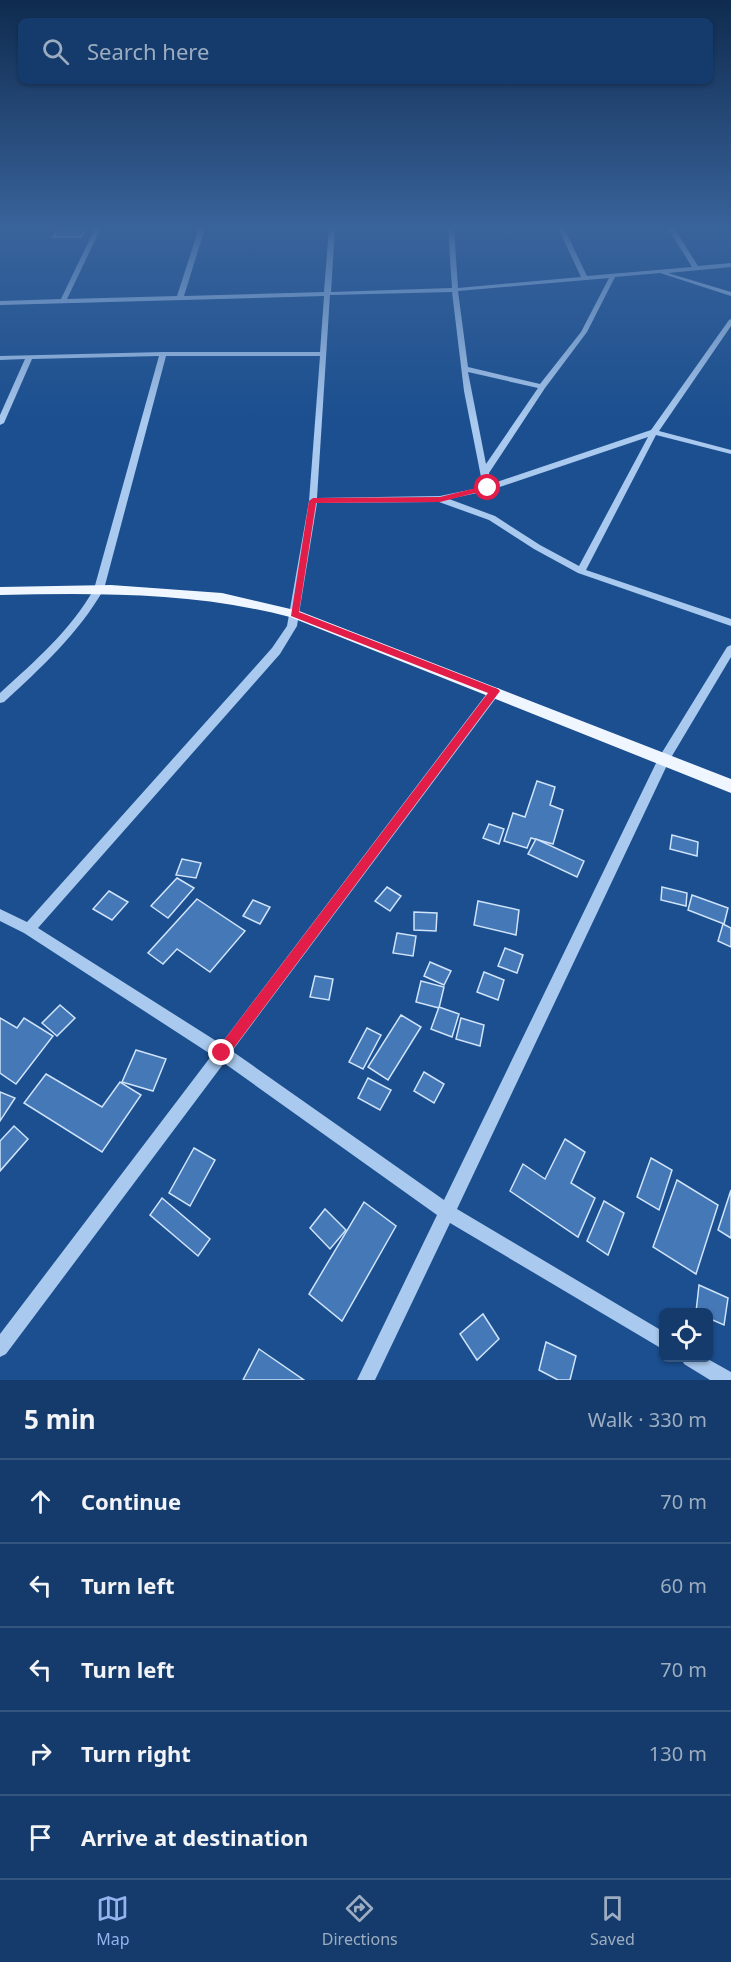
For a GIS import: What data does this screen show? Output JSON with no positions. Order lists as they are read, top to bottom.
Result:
{
  "page": {
    "search": "Search here",
    "heading": ["5 min", "Walk · 330 m"],
    "list": [
      ["Continue", "70 m"],
      ["Turn left", "60 m"],
      ["Turn left", "70 m"],
      ["Turn right", "130 m"],
      "Arrive at destination"
    ],
    "nav": ["Map", "Directions", "Saved"]
  }
}
